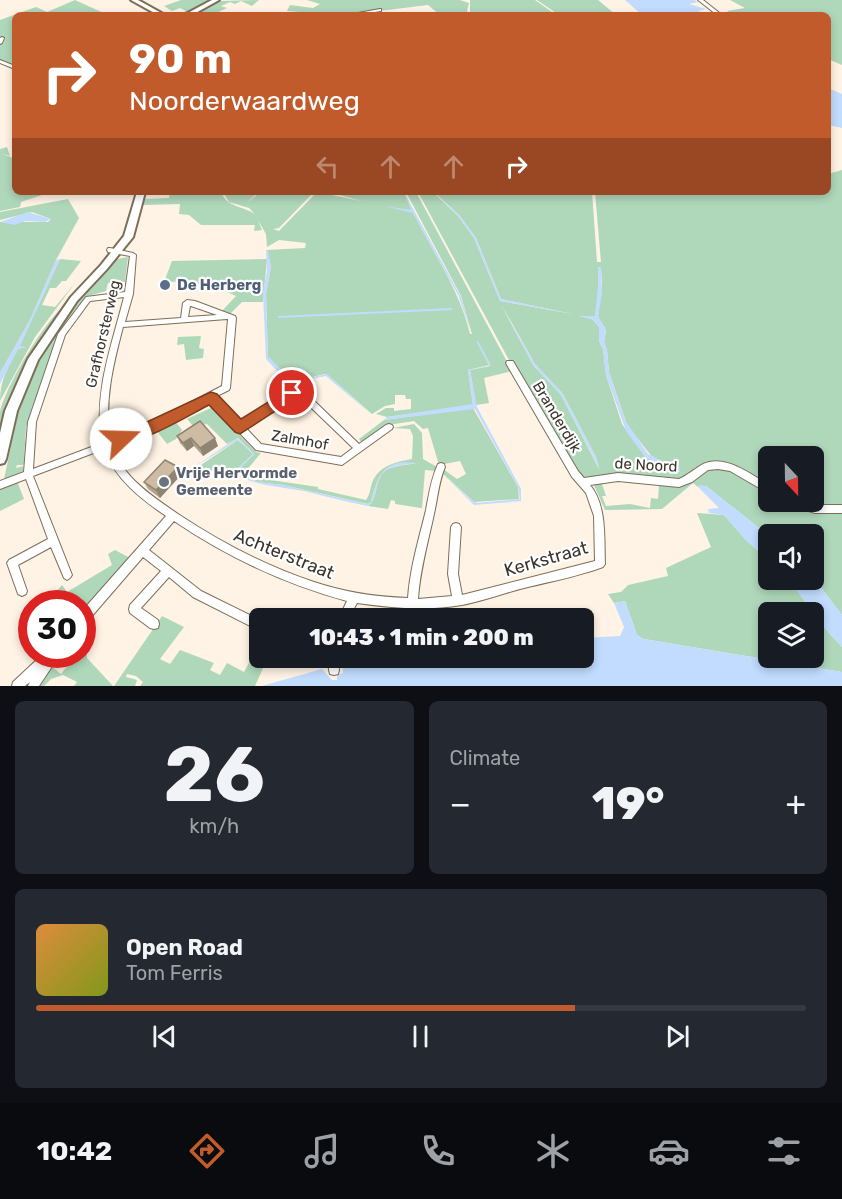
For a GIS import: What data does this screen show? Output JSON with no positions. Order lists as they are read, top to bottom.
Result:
{
  "streets": {
    "main road": ["Grafhorsterweg"],
    "street": [
      "Branderdijk",
      "Zalmhof",
      "de Noord",
      "Achterstraat",
      "Kerkstraat"
    ]
  },
  "crossings": [
    ["Grafhorsterweg", "Achterstraat"],
    ["Branderdijk", "de Noord"],
    ["Branderdijk", "Kerkstraat"],
    ["de Noord", "Kerkstraat"],
    ["Achterstraat", "Kerkstraat"]
  ],
  "places": ["De Herberg", "Vrije Hervormde Gemeente"],
  "north": "bottom",
  "page": {
    "turn": ["90 m", "Noorderwaardweg"],
    "limit": "30",
    "trip": "10:43 · 1 min · 200 m",
    "tile": [
      ["26", "km/h"],
      "Climate"
    ],
    "heat": ["−", "19°", "+"],
    "song": ["Open Road", "Tom Ferris"],
    "tabs": "10:42"
  }
}
